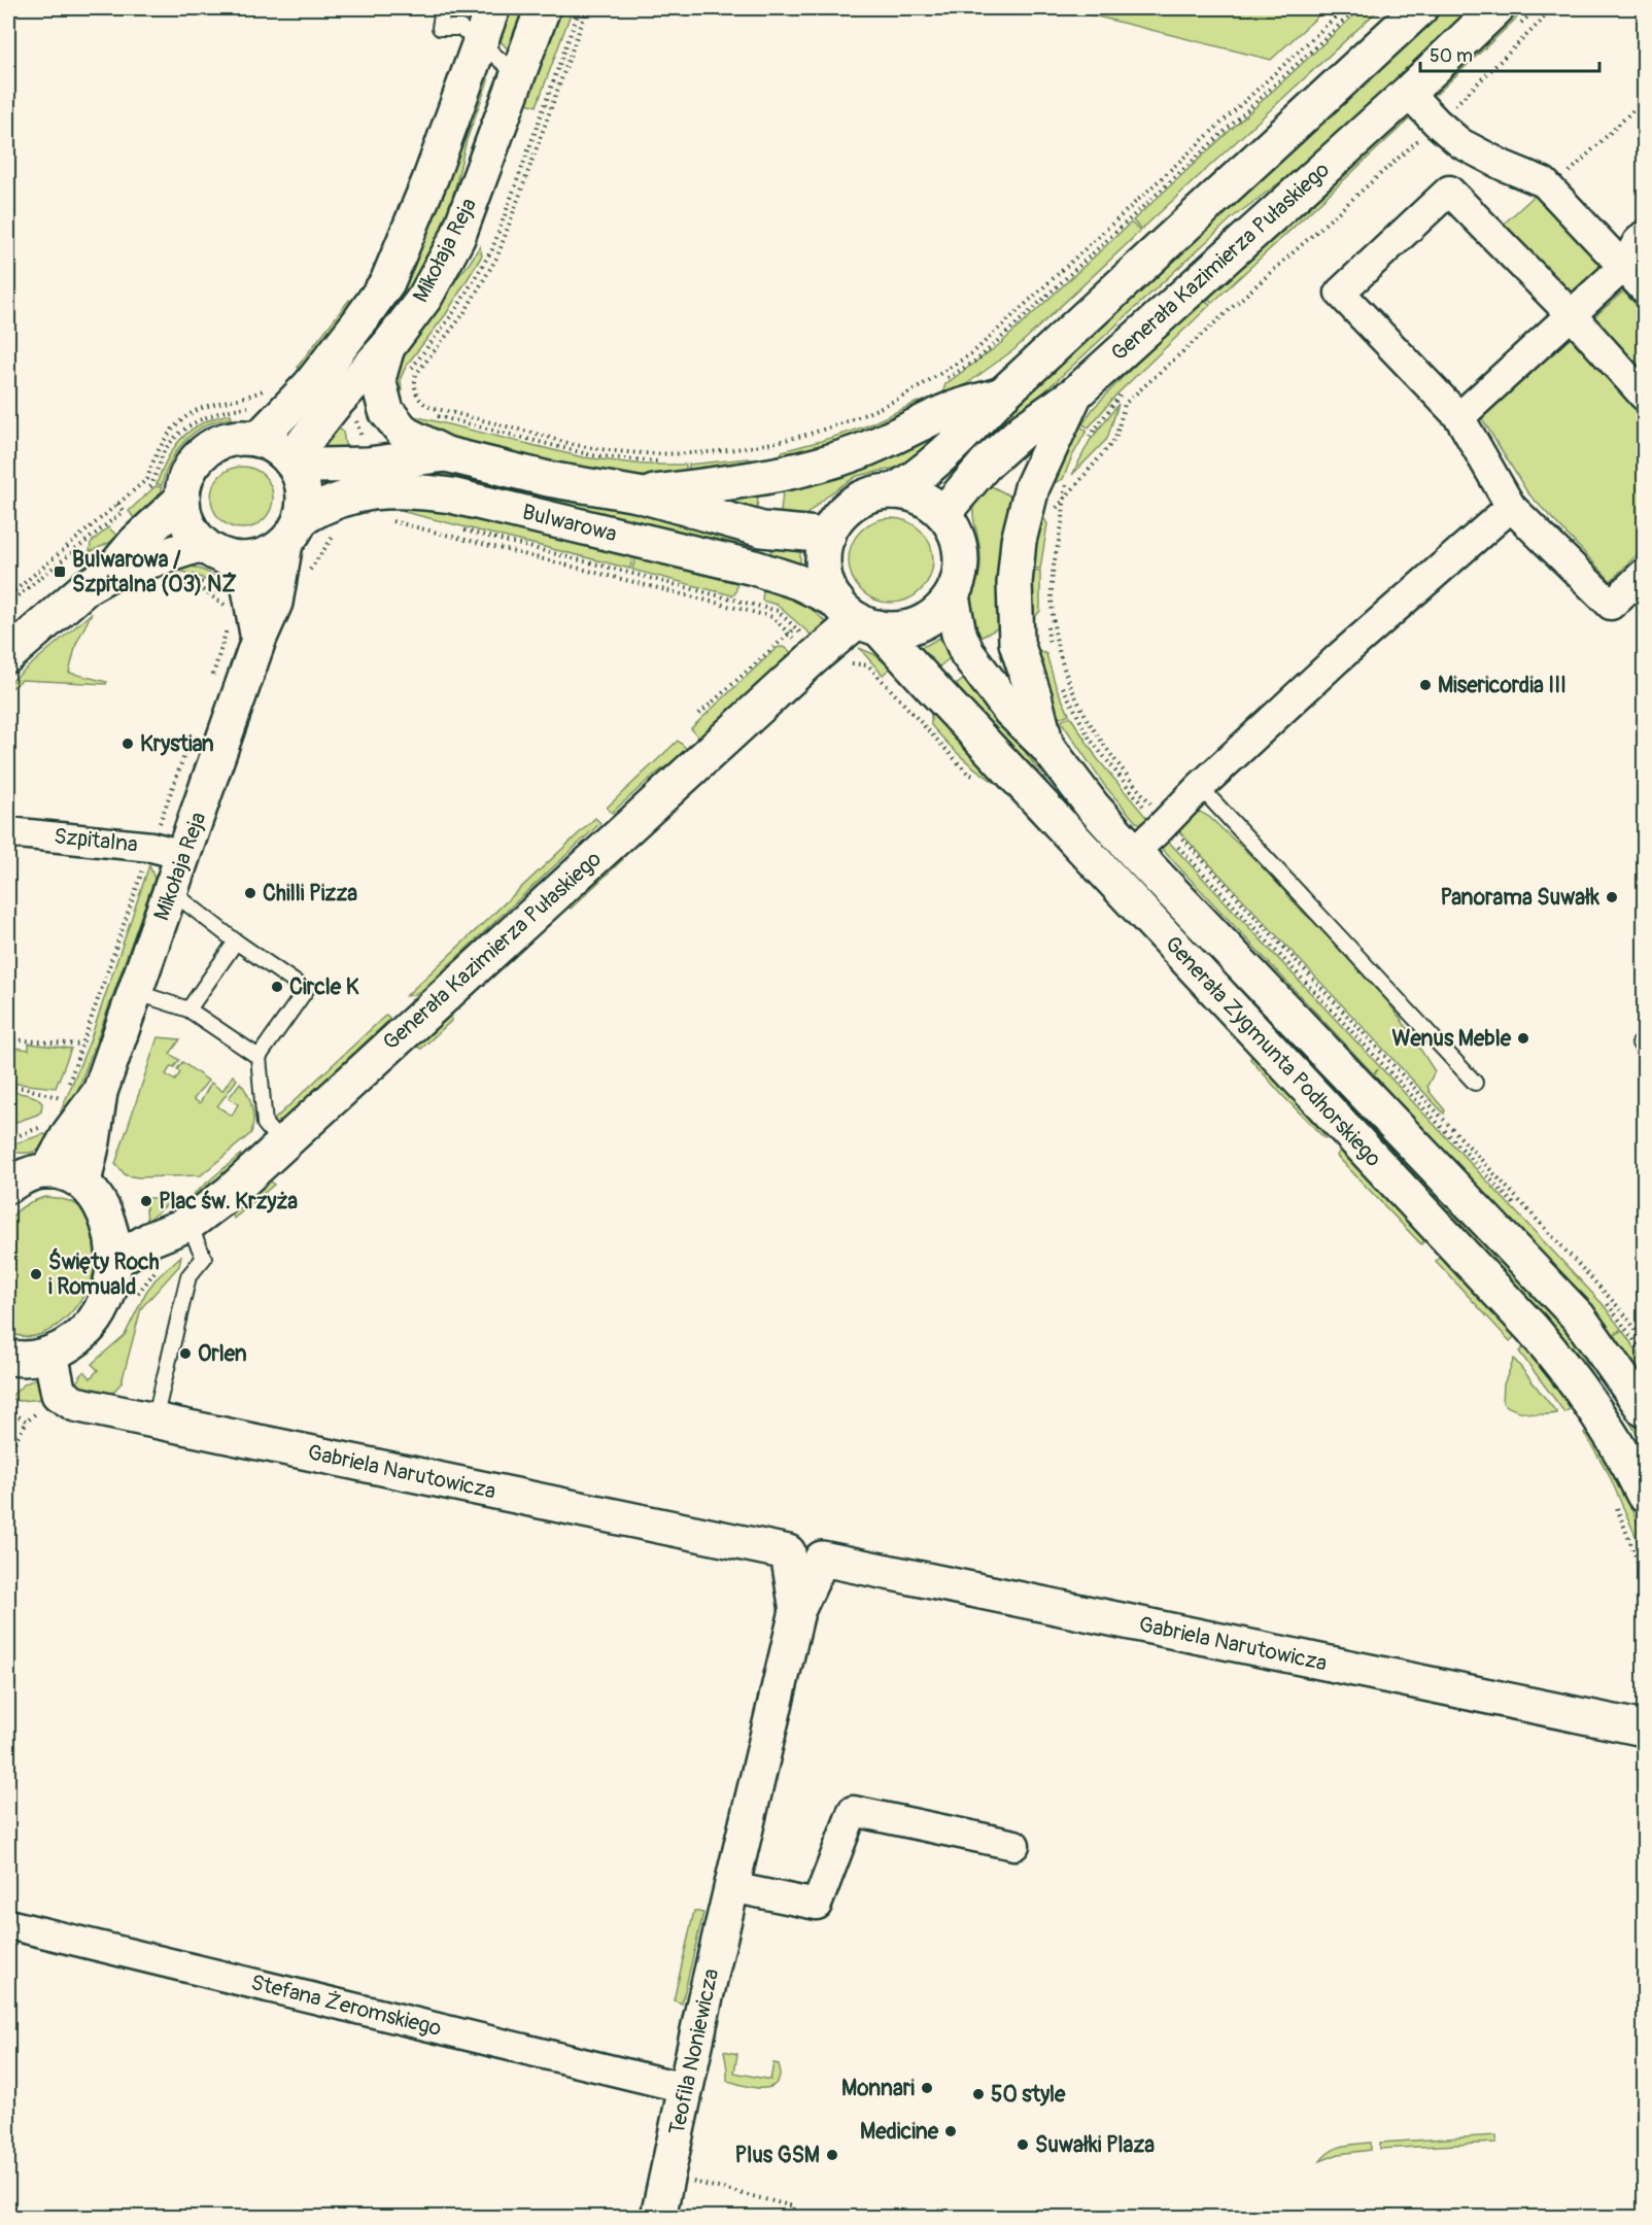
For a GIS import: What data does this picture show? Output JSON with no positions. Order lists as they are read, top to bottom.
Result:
{
  "streets": {
    "main road": [
      "Mikołaja Reja",
      "Generała Kazimierza Pułaskiego",
      "Bulwarowa",
      "Generała Zygmunta Podhorskiego",
      "Gabriela Narutowicza",
      "Teofila Noniewicza"
    ],
    "street": ["Szpitalna", "Stefana Żeromskiego"]
  },
  "crossings": [
    ["Mikołaja Reja", "Bulwarowa"],
    ["Mikołaja Reja", "Szpitalna"],
    ["Generała Kazimierza Pułaskiego", "Bulwarowa"],
    ["Generała Kazimierza Pułaskiego", "Generała Zygmunta Podhorskiego"],
    ["Bulwarowa", "Generała Zygmunta Podhorskiego"],
    ["Gabriela Narutowicza", "Teofila Noniewicza"],
    ["Stefana Żeromskiego", "Teofila Noniewicza"]
  ],
  "places": {
    "transit": ["Bulwarowa / Szpitalna (03) NŻ"],
    "other": [
      "Misericordia III",
      "Krystian",
      "Chilli Pizza",
      "Panorama Suwałk",
      "Circle K",
      "Wenus Meble",
      "Plac św. Krzyża",
      "Święty Roch i Romuald",
      "Orlen",
      "Monnari",
      "50 style",
      "Medicine",
      "Suwałki Plaza",
      "Plus GSM"
    ]
  },
  "scale_bar": "50 m"
}
